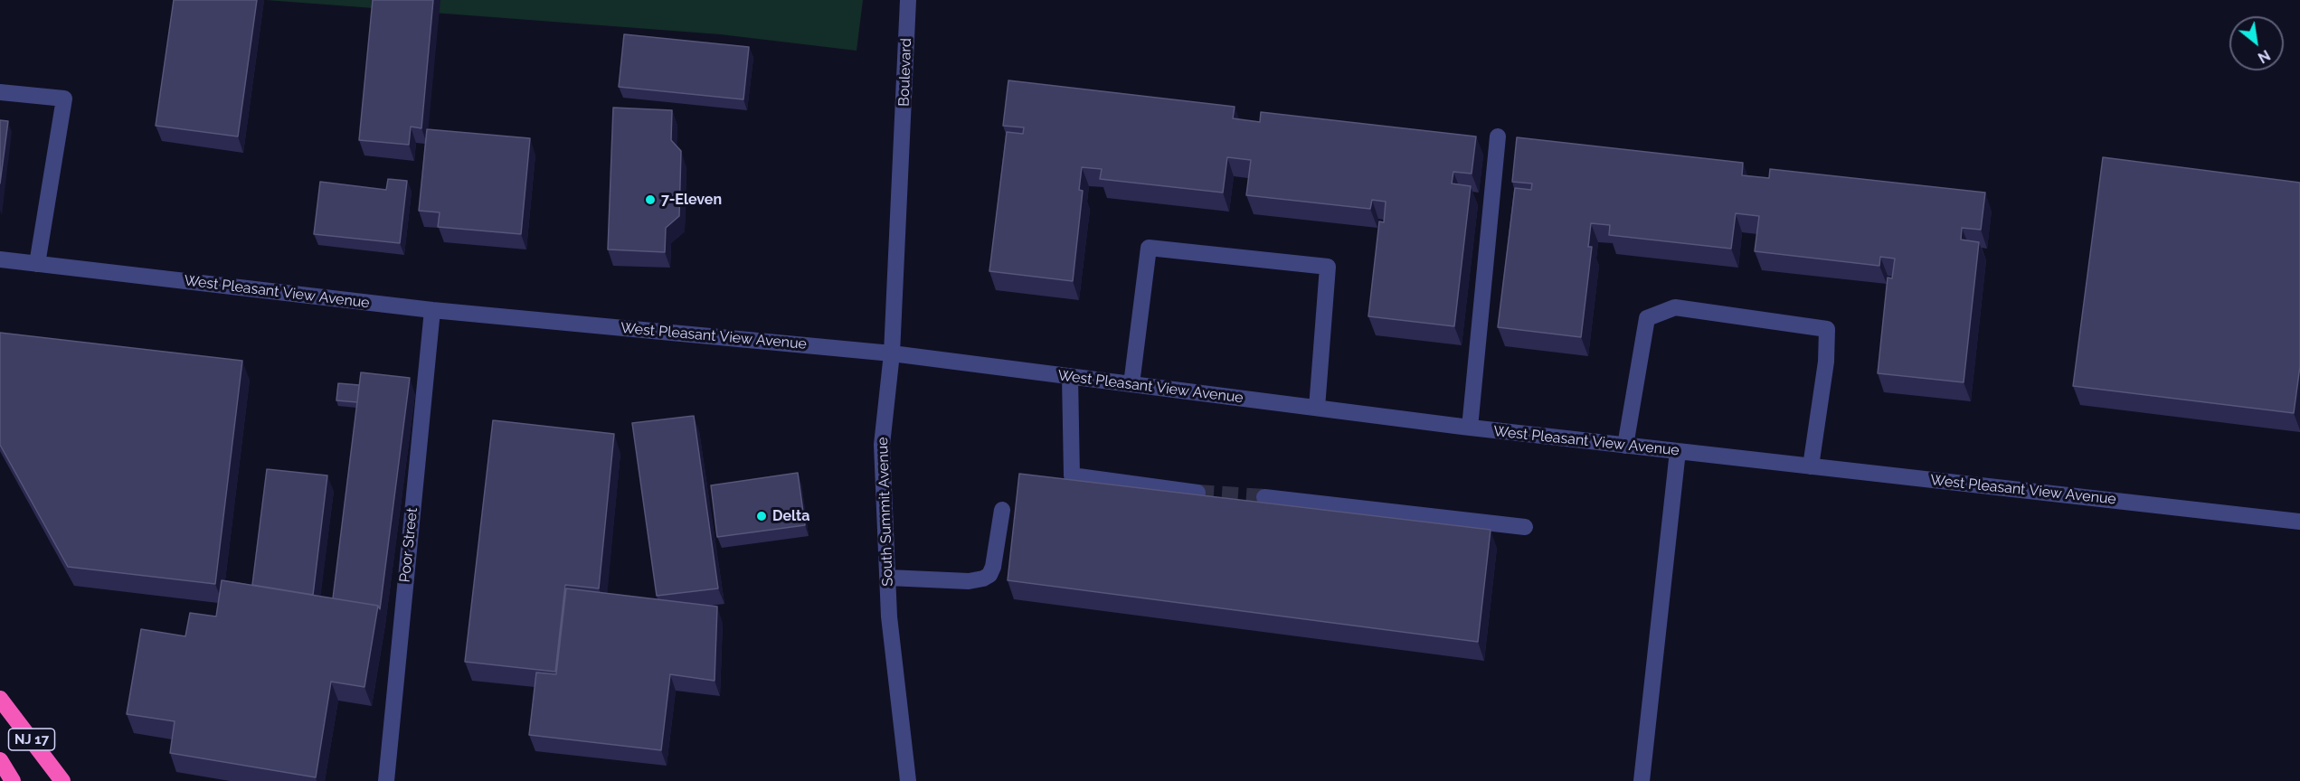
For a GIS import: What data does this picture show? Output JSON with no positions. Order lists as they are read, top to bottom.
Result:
{
  "streets": {
    "highway": ["NJ 17"],
    "street": [
      "Boulevard",
      "West Pleasant View Avenue",
      "South Summit Avenue",
      "Poor Street"
    ]
  },
  "crossings": [
    ["Boulevard", "South Summit Avenue"],
    ["West Pleasant View Avenue", "South Summit Avenue"],
    ["West Pleasant View Avenue", "Poor Street"]
  ],
  "places": ["7-Eleven", "Delta"],
  "north": "bottom right"
}
